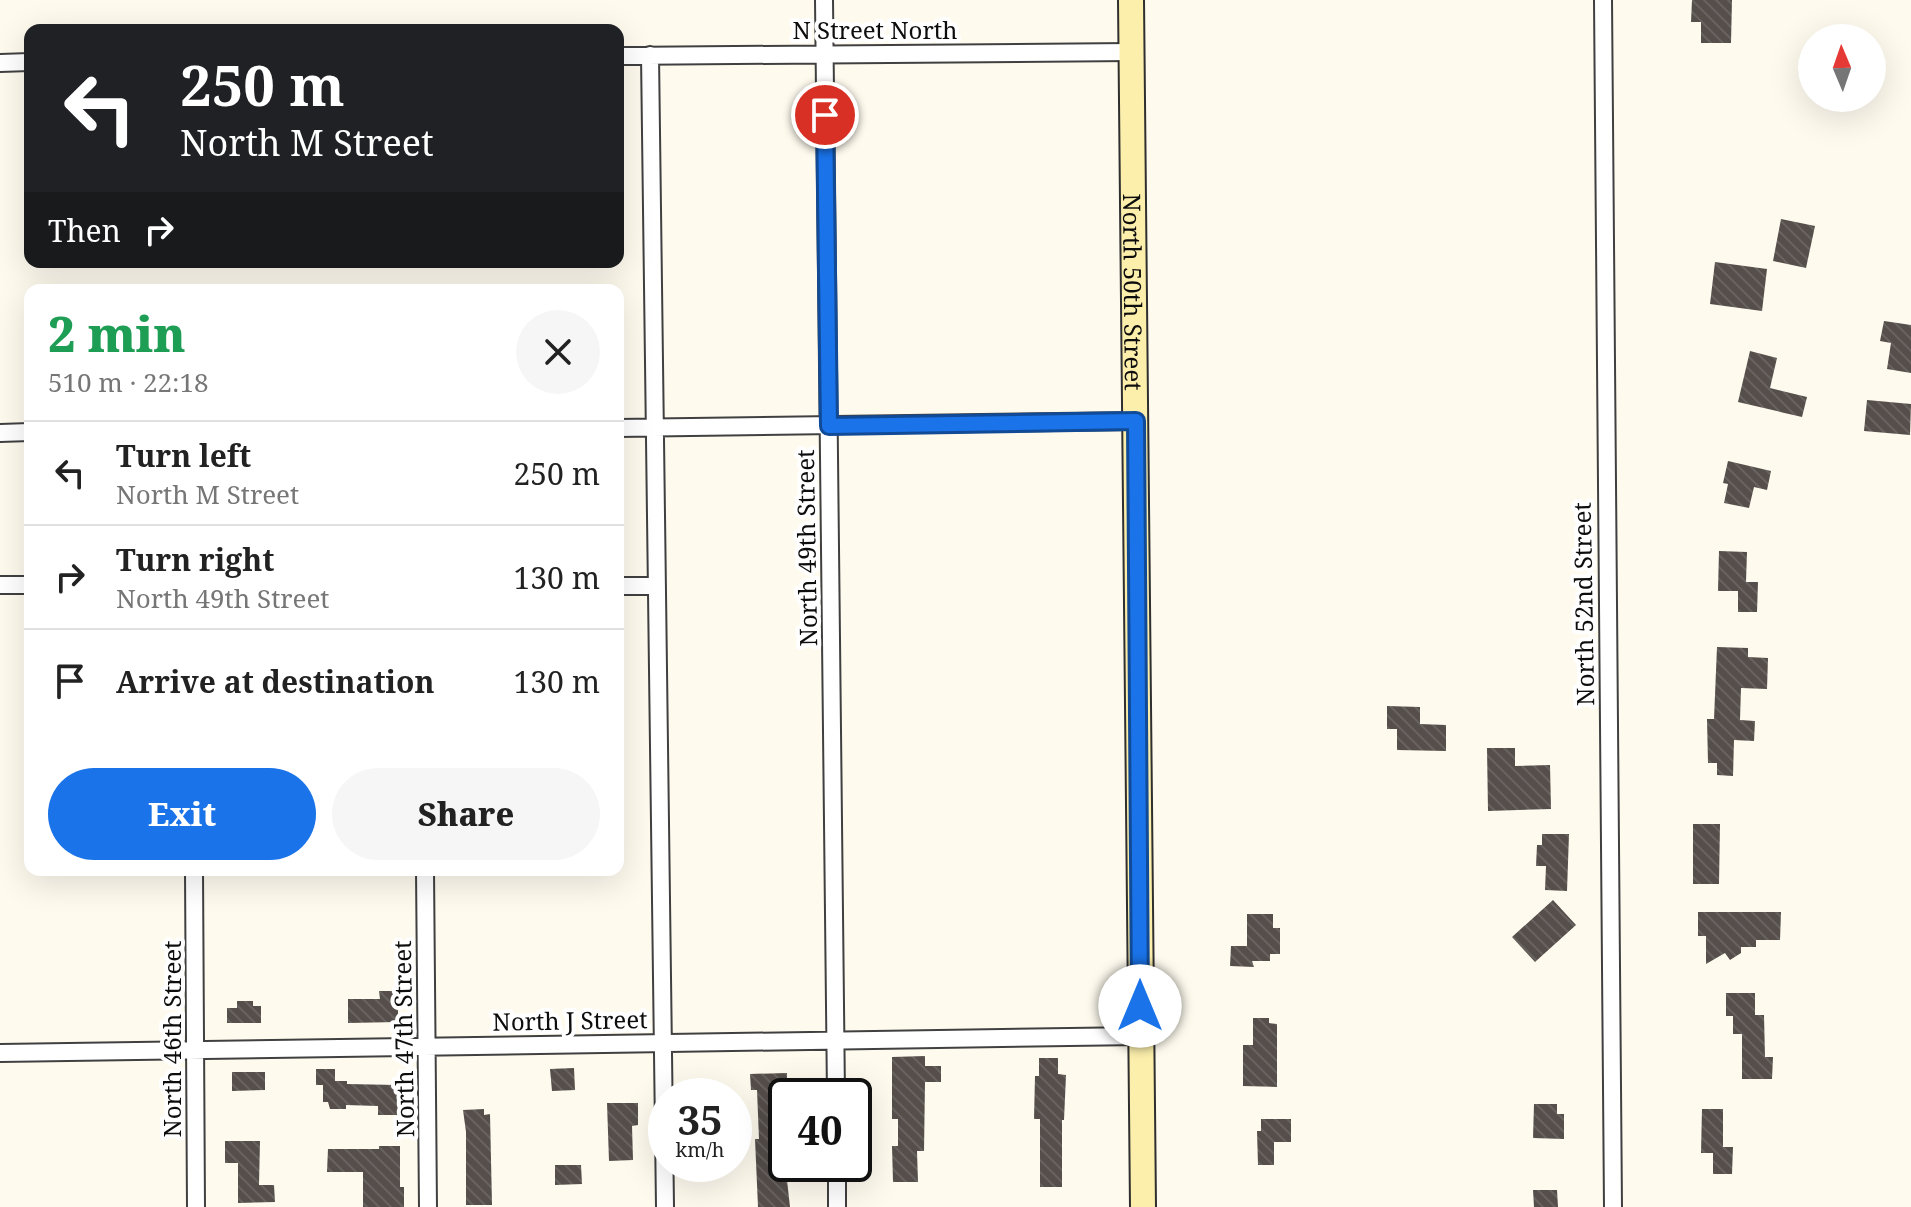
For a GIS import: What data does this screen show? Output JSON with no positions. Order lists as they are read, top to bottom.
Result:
{
  "streets": {
    "street": [
      "N Street North",
      "North 50th Street",
      "North 49th Street",
      "North 52nd Street",
      "North J Street",
      "North 46th Street",
      "North 47th Street"
    ]
  },
  "crossings": [
    ["N Street North", "North 50th Street"],
    ["N Street North", "North 49th Street"],
    ["North 50th Street", "North J Street"],
    ["North 49th Street", "North J Street"],
    ["North J Street", "North 46th Street"],
    ["North J Street", "North 47th Street"]
  ],
  "north": "top",
  "page": {
    "turn": ["250 m", "North M Street"],
    "then": "Then",
    "heading": ["2 min", "510 m · 22:18"],
    "list": [
      {
        "name": "Turn left",
        "note": "North M Street",
        "value": "250 m"
      },
      {
        "name": "Turn right",
        "note": "North 49th Street",
        "value": "130 m"
      },
      {
        "name": "Arrive at destination",
        "value": "130 m"
      }
    ],
    "buttons": ["Exit", "Share"],
    "speed": "35 km/h",
    "limit": "40"
  }
}
